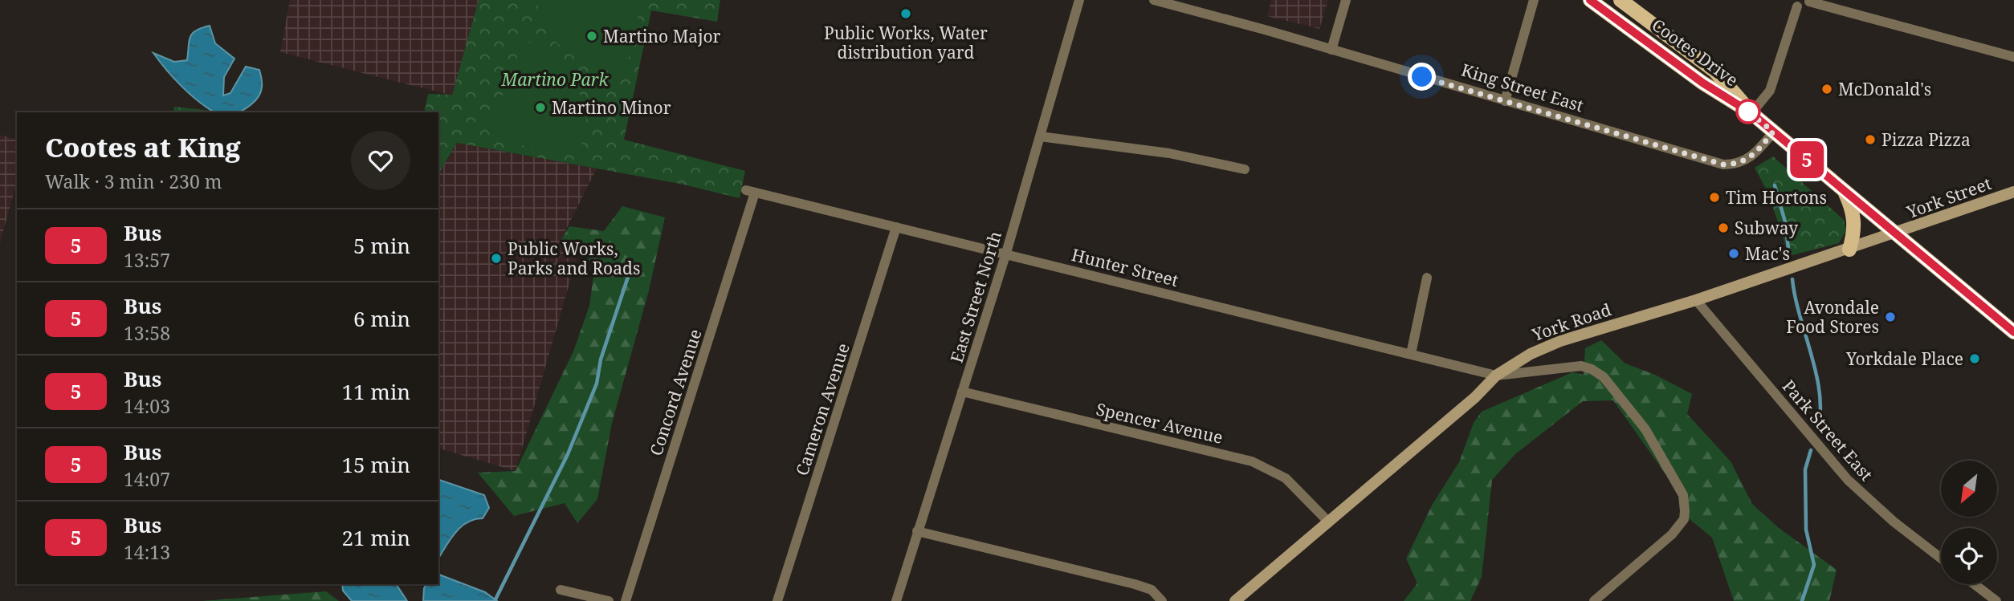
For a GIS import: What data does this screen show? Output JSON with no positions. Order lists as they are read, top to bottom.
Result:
{
  "streets": {
    "main road": ["Cootes Drive"],
    "street": [
      "King Street East",
      "York Street",
      "Hunter Street",
      "East Street North",
      "York Road",
      "Concord Avenue",
      "Cameron Avenue",
      "Spencer Avenue",
      "Park Street East"
    ]
  },
  "crossings": [
    ["Cootes Drive", "King Street East"],
    ["Cootes Drive", "York Street"],
    ["Cootes Drive", "York Road"],
    ["York Street", "York Road"],
    ["Hunter Street", "East Street North"],
    ["Hunter Street", "York Road"],
    ["Hunter Street", "Concord Avenue"],
    ["Hunter Street", "Cameron Avenue"],
    ["East Street North", "Spencer Avenue"],
    ["York Road", "Spencer Avenue"],
    ["York Road", "Park Street East"]
  ],
  "parks": ["Martino Park"],
  "places": [
    "Public Works, Water distribution yard",
    "Martino Major",
    "McDonald's",
    "Martino Minor",
    "Pizza Pizza",
    "Tim Hortons",
    "Subway",
    "Mac's",
    "Public Works, Parks and Roads",
    "Avondale Food Stores",
    "Yorkdale Place"
  ],
  "lines": ["bus line 5"],
  "north": "bottom left",
  "page": {
    "on_map": "5",
    "heading": ["Cootes at King", "Walk · 3 min · 230 m"],
    "list": [
      {
        "mark": "5",
        "name": "Bus",
        "note": "13:57",
        "value": "5 min"
      },
      {
        "mark": "5",
        "name": "Bus",
        "note": "13:58",
        "value": "6 min"
      },
      {
        "mark": "5",
        "name": "Bus",
        "note": "14:03",
        "value": "11 min"
      },
      {
        "mark": "5",
        "name": "Bus",
        "note": "14:07",
        "value": "15 min"
      },
      {
        "mark": "5",
        "name": "Bus",
        "note": "14:13",
        "value": "21 min"
      }
    ]
  }
}
